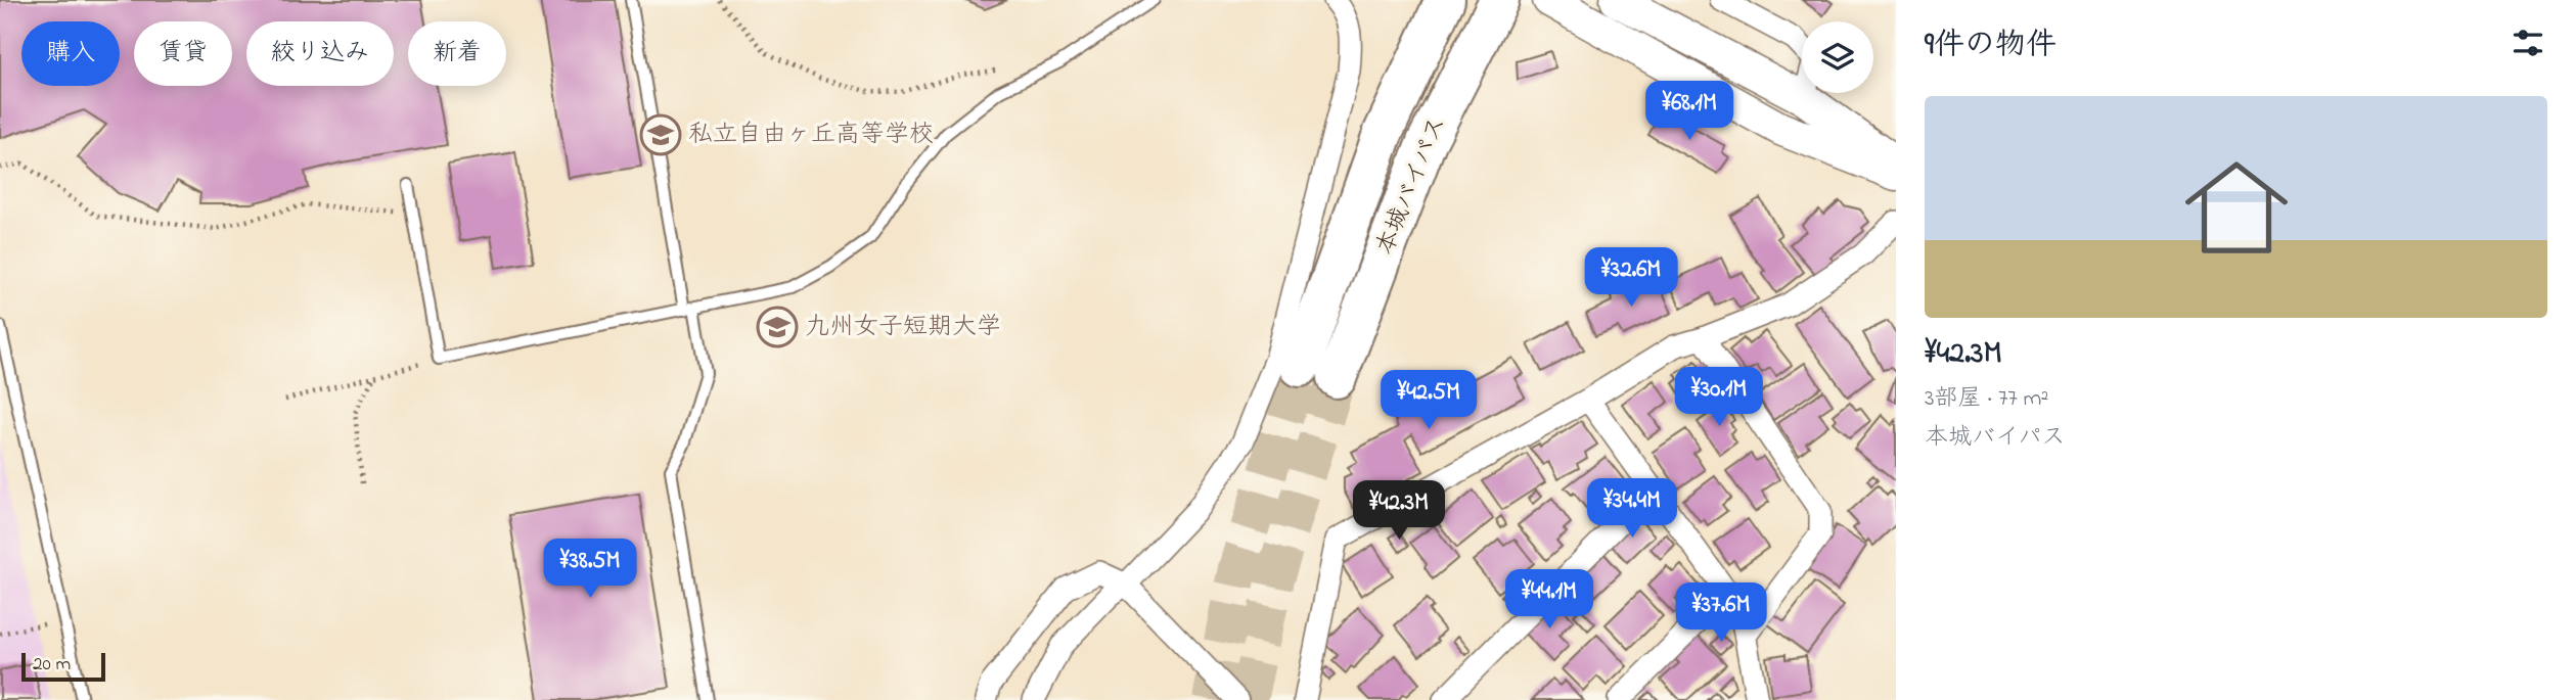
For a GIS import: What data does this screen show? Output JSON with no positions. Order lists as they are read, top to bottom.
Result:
{
  "streets": {
    "highway": ["本城バイパス"]
  },
  "places": {
    "school or university": ["私立自由ヶ丘高等学校", "九州女子短期大学"]
  },
  "scale_bar": "20 m",
  "page": {
    "heading": "9件の物件",
    "chip": [
      "購入",
      "賃貸",
      "絞り込み",
      "新着"
    ],
    "price": [
      "¥68.1M",
      "¥32.6M",
      "¥30.1M",
      "¥42.5M",
      "¥34.4M",
      "¥42.3M",
      "¥38.5M",
      "¥44.1M",
      "¥37.6M"
    ],
    "list": [
      {
        "name": "¥42.3M",
        "note": "3部屋 · 77 m² · 本城バイパス"
      }
    ],
    "scale": "20 m"
  }
}
